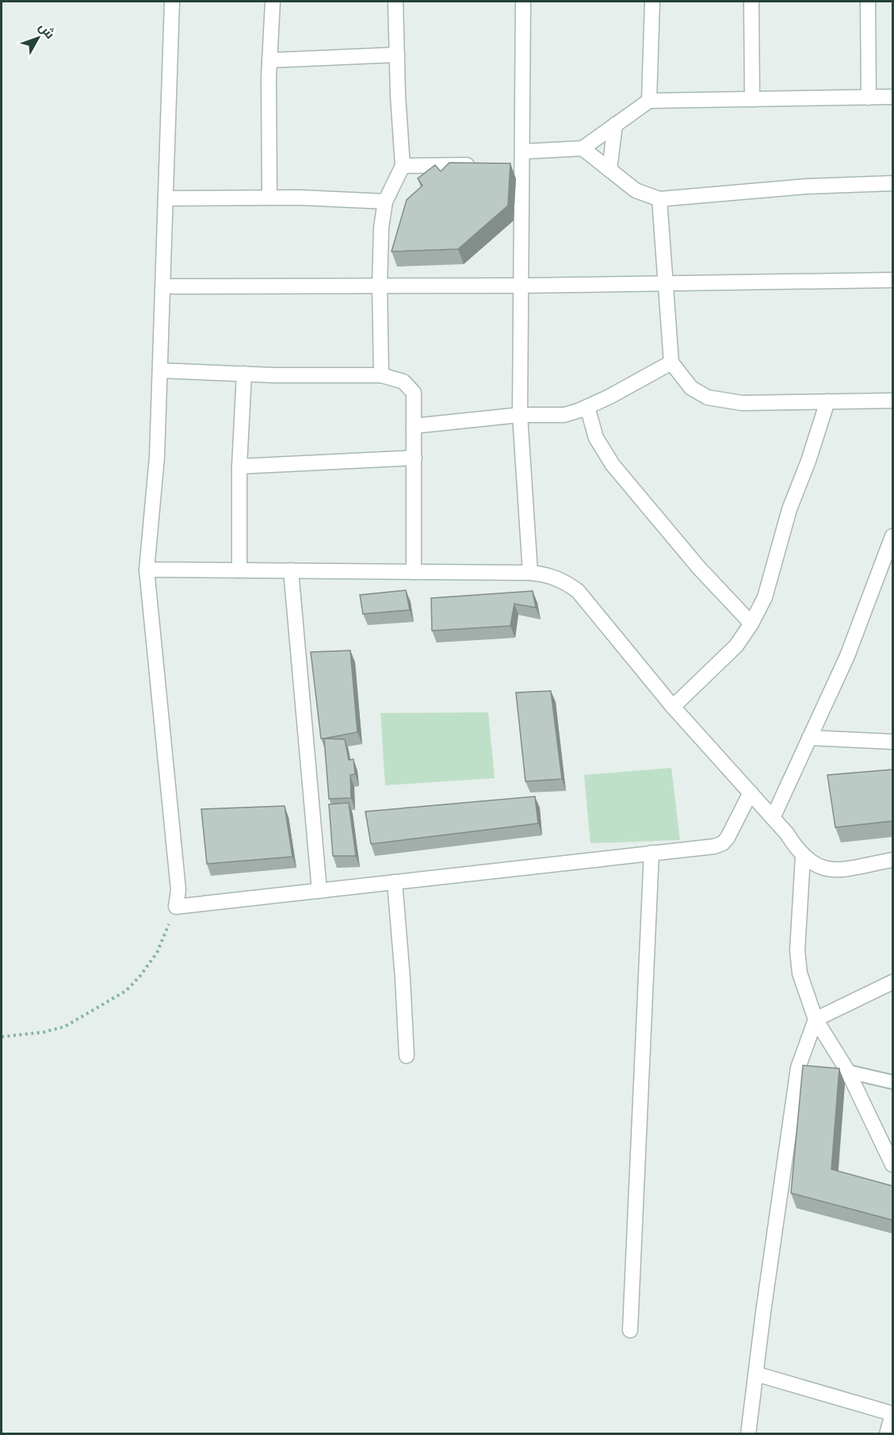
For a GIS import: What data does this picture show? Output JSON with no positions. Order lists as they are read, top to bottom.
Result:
{
  "north": "top right"
}
